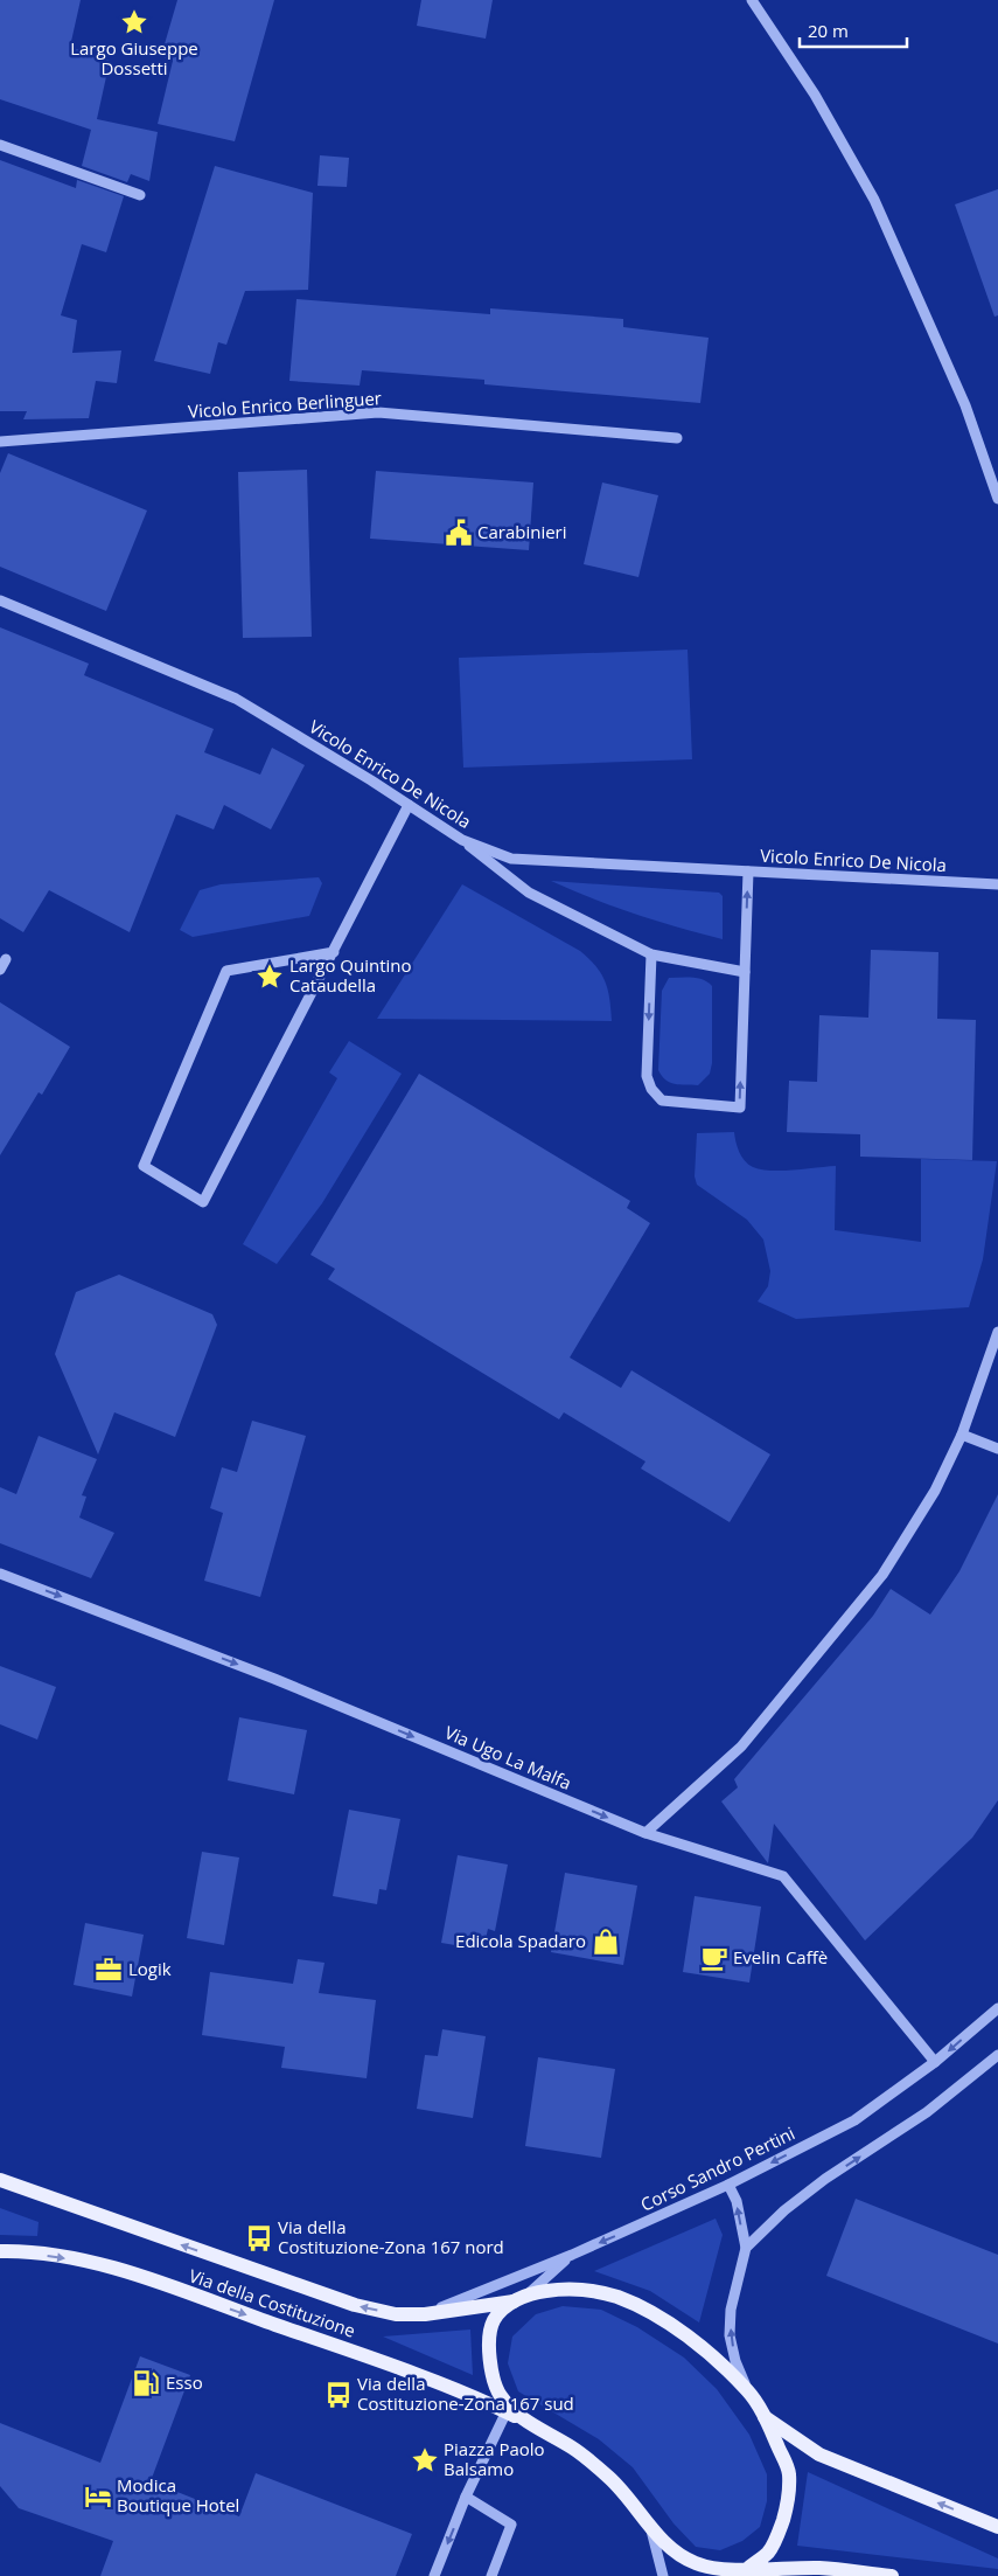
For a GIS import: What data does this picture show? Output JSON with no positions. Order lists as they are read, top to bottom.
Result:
{
  "streets": {
    "main road": ["Via della Costituzione"],
    "street": [
      "Vicolo Enrico Berlinguer",
      "Vicolo Enrico De Nicola",
      "Via Ugo La Malfa",
      "Corso Sandro Pertini"
    ]
  },
  "crossings": [
    ["Via Ugo La Malfa", "Corso Sandro Pertini"],
    ["Corso Sandro Pertini", "Via della Costituzione"]
  ],
  "one_way": ["Via Ugo La Malfa"],
  "places": {
    "place": ["Largo Giuseppe Dossetti", "Largo Quintino Cataudella", "Piazza Paolo Balsamo"],
    "public building": ["Carabinieri"],
    "shop": ["Edicola Spadaro"],
    "cafe": ["Evelin Caffè"],
    "office": ["Logik"],
    "bus stop": ["Via della Costituzione-Zona 167 nord", "Via della Costituzione-Zona 167 sud"],
    "fuel station": ["Esso"],
    "hotel": ["Modica Boutique Hotel"]
  },
  "scale_bar": "20 m"
}
